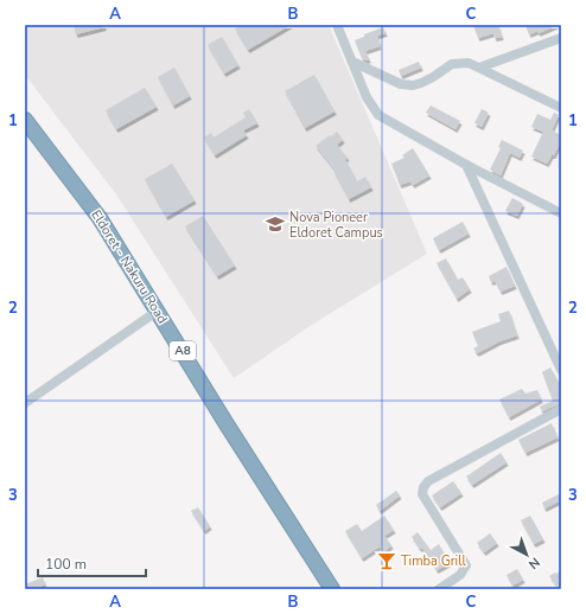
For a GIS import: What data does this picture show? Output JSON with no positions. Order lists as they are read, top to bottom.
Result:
{
  "streets": {
    "highway": ["Eldoret - Nakuru Road", "A8"]
  },
  "places": {
    "school or university": ["Nova Pioneer Eldoret Campus"],
    "bar": ["Timba Grill"]
  },
  "scale_bar": "100 m",
  "north": "bottom right",
  "grid": {
    "columns": ["A", "B", "C"],
    "rows": ["1", "2", "3"]
  }
}
